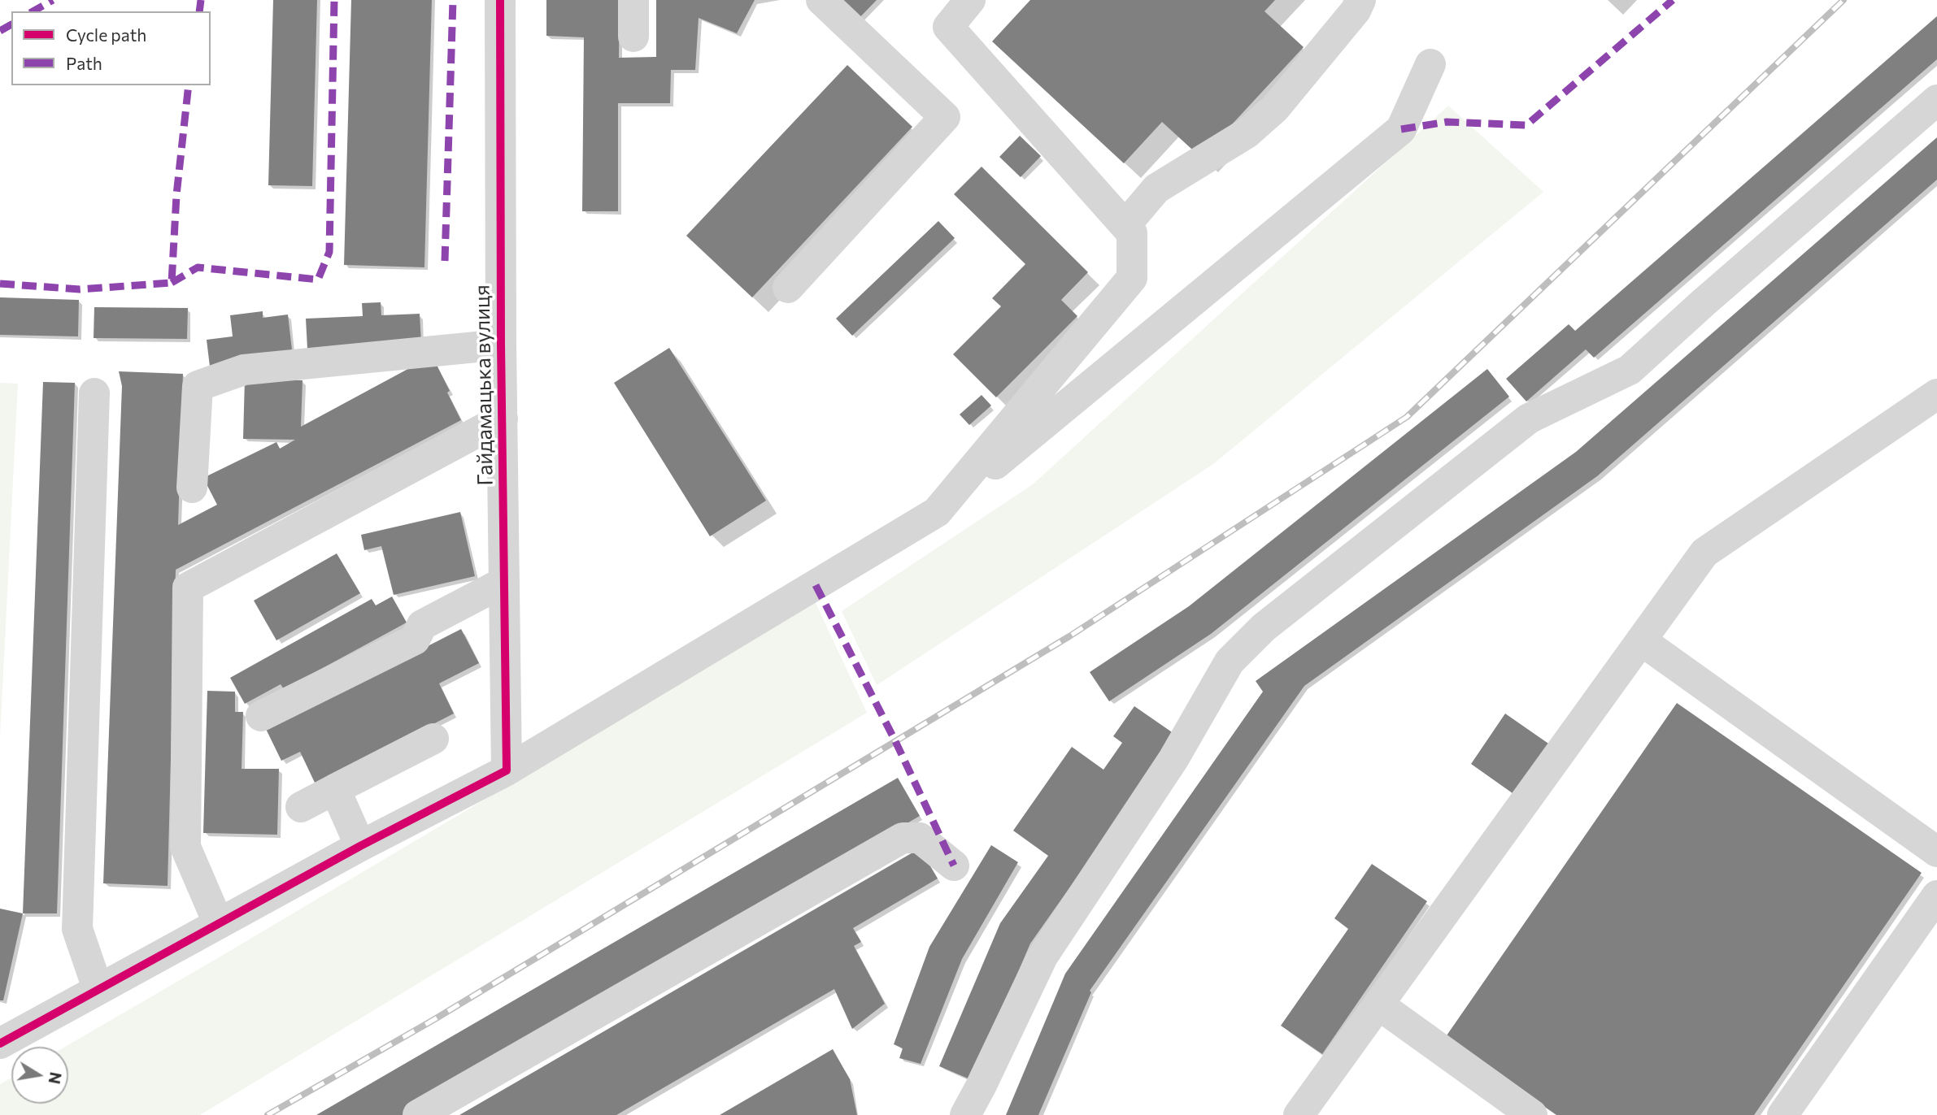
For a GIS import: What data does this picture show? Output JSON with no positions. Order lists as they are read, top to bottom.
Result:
{
  "streets": {
    "street": ["Гайдамацька вулиця"]
  },
  "legend": ["Cycle path", "Path"],
  "north": "right"
}
